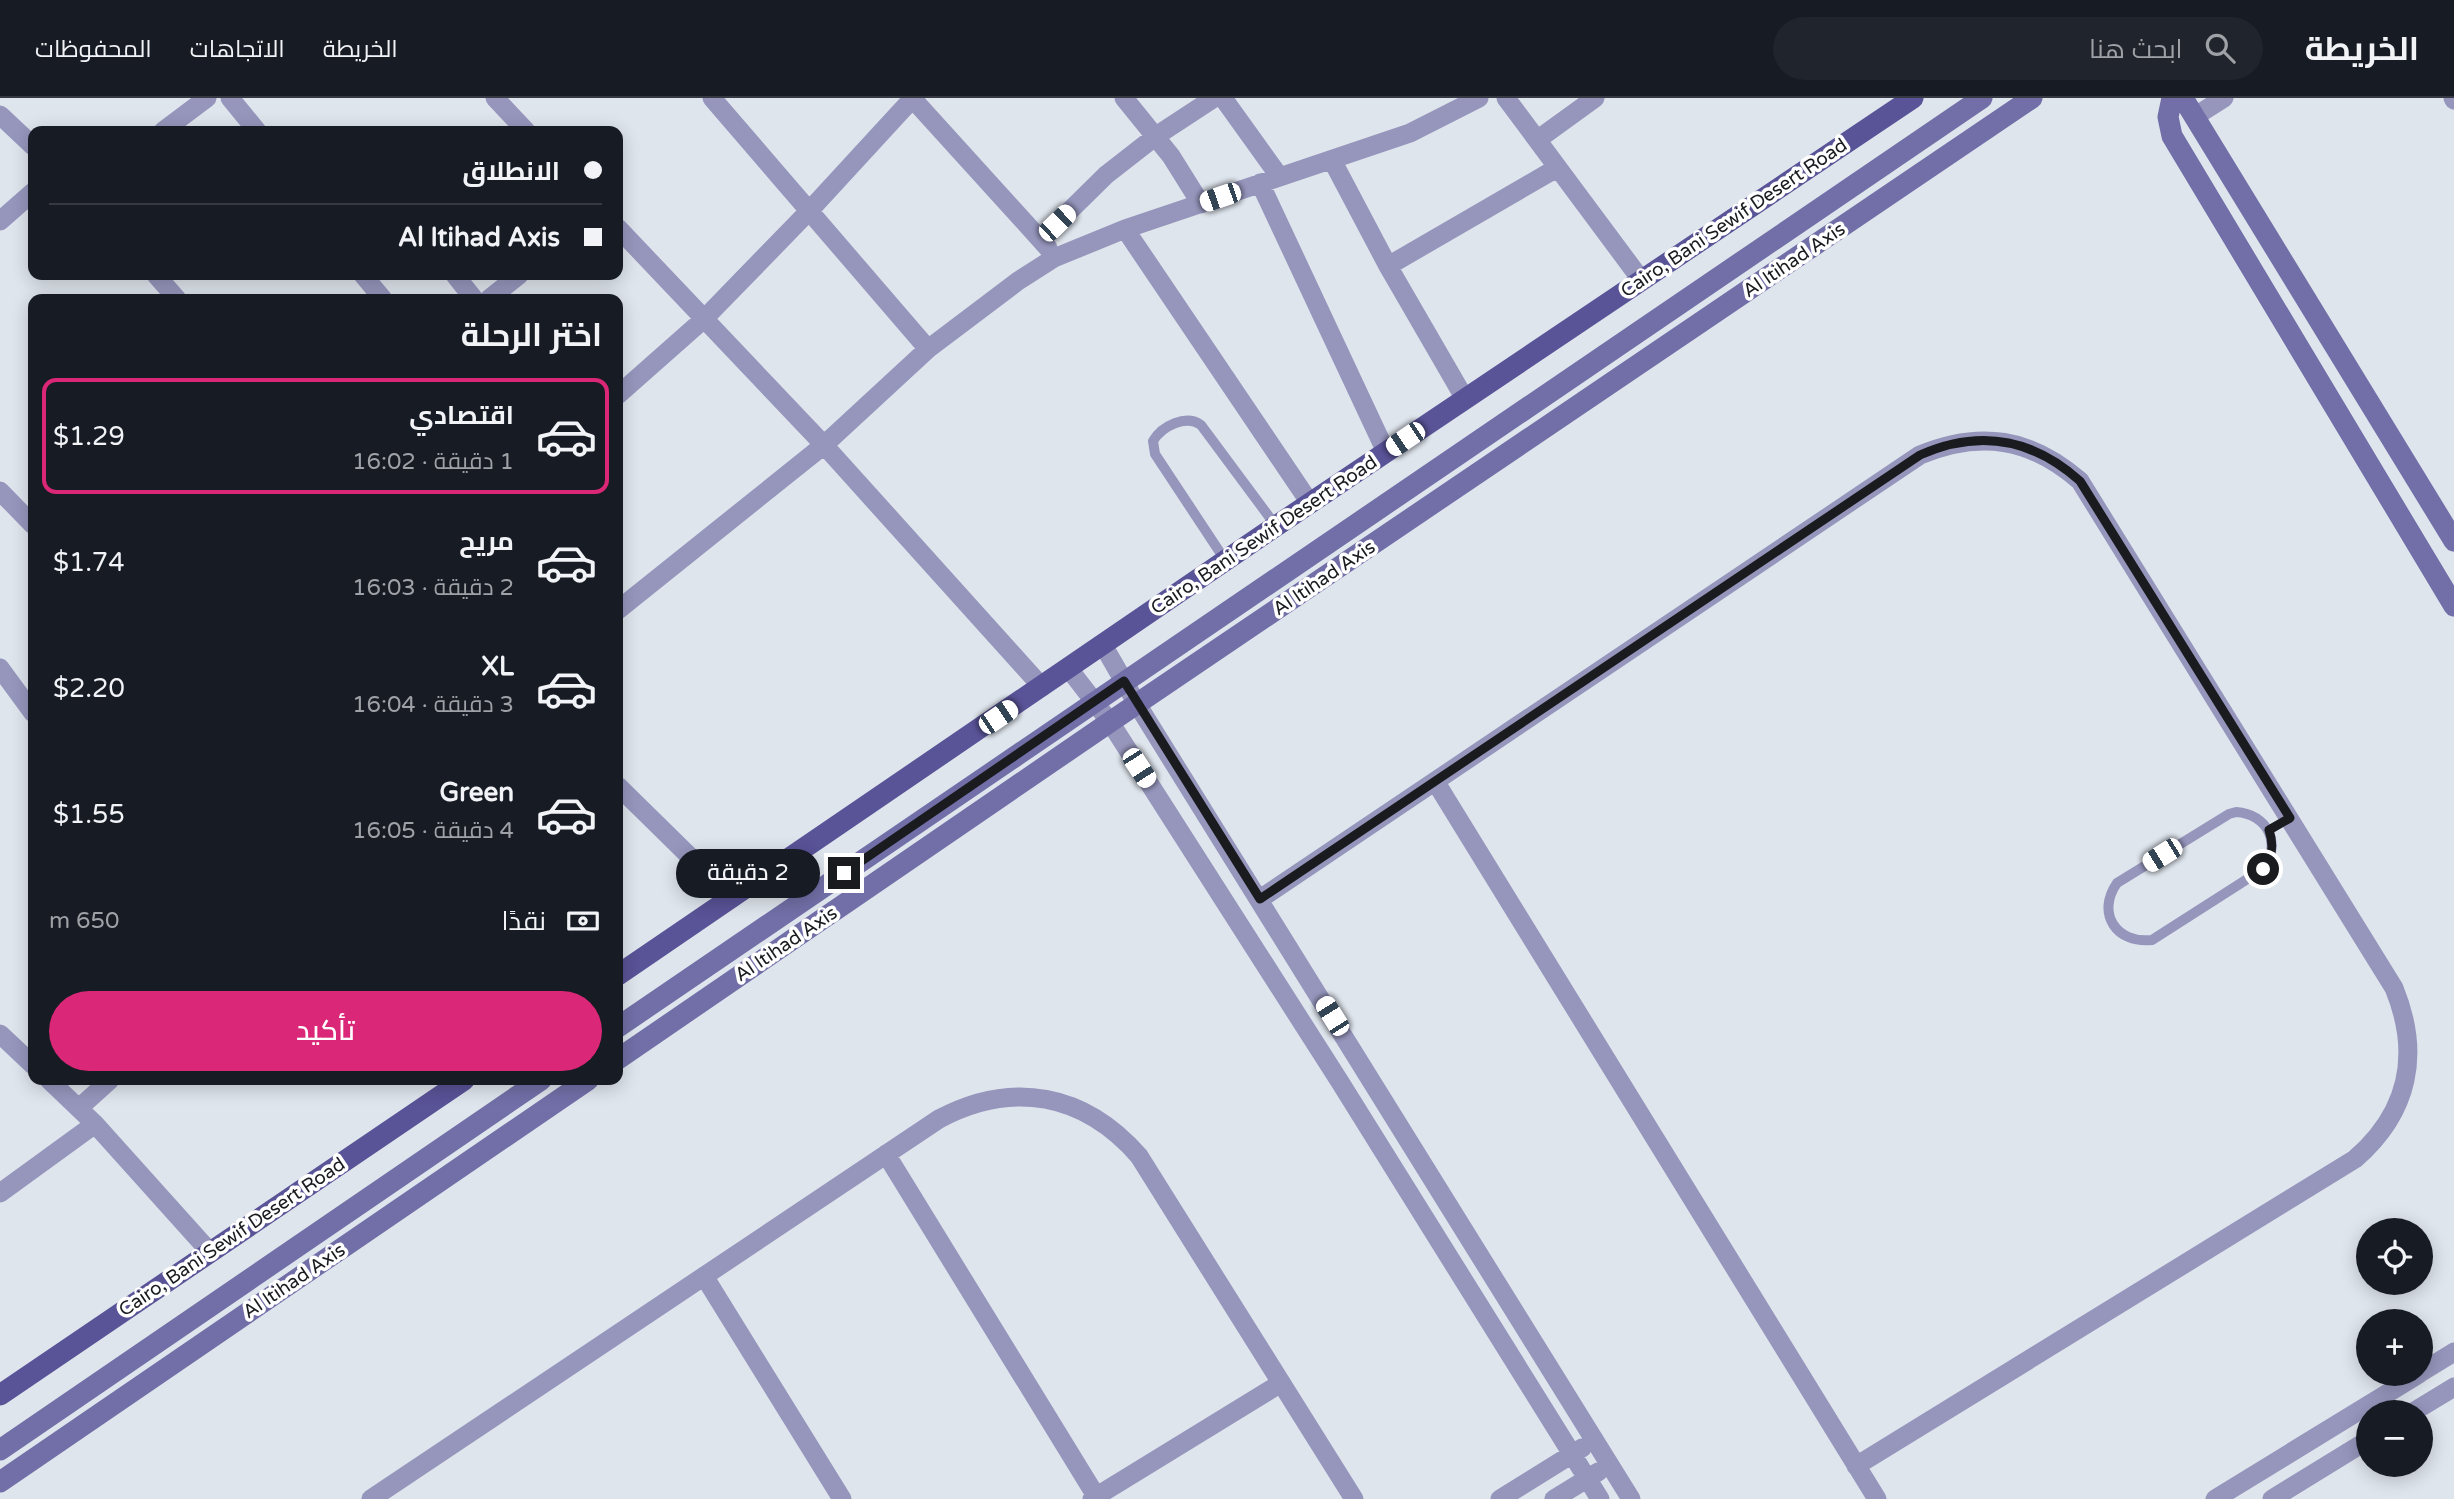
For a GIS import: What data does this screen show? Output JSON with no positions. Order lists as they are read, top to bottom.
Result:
{
  "streets": {
    "main road": ["Cairo, Bani Sewif Desert Road"],
    "street": ["Al Itihad Axis"]
  },
  "page": {
    "header": "الخريطة",
    "search": "ابحث هنا",
    "nav": ["الخريطة", "الاتجاهات", "المحفوظات"],
    "banner": ["الانطلاق", "Al Itihad Axis"],
    "heading": "اختر الرحلة",
    "list": [
      {
        "name": "اقتصادي",
        "note": "1 دقيقة · 16:02",
        "value": "$1.29"
      },
      {
        "name": "مريح",
        "note": "2 دقيقة · 16:03",
        "value": "$1.74"
      },
      {
        "name": "XL",
        "note": "3 دقيقة · 16:04",
        "value": "$2.20"
      },
      {
        "name": "Green",
        "note": "4 دقيقة · 16:05",
        "value": "$1.55"
      }
    ],
    "bubble": "2 دقيقة",
    "pay": ["نقدًا", "650 m"],
    "buttons": "تأكيد",
    "map_buttons": ["+", "−"]
  }
}
